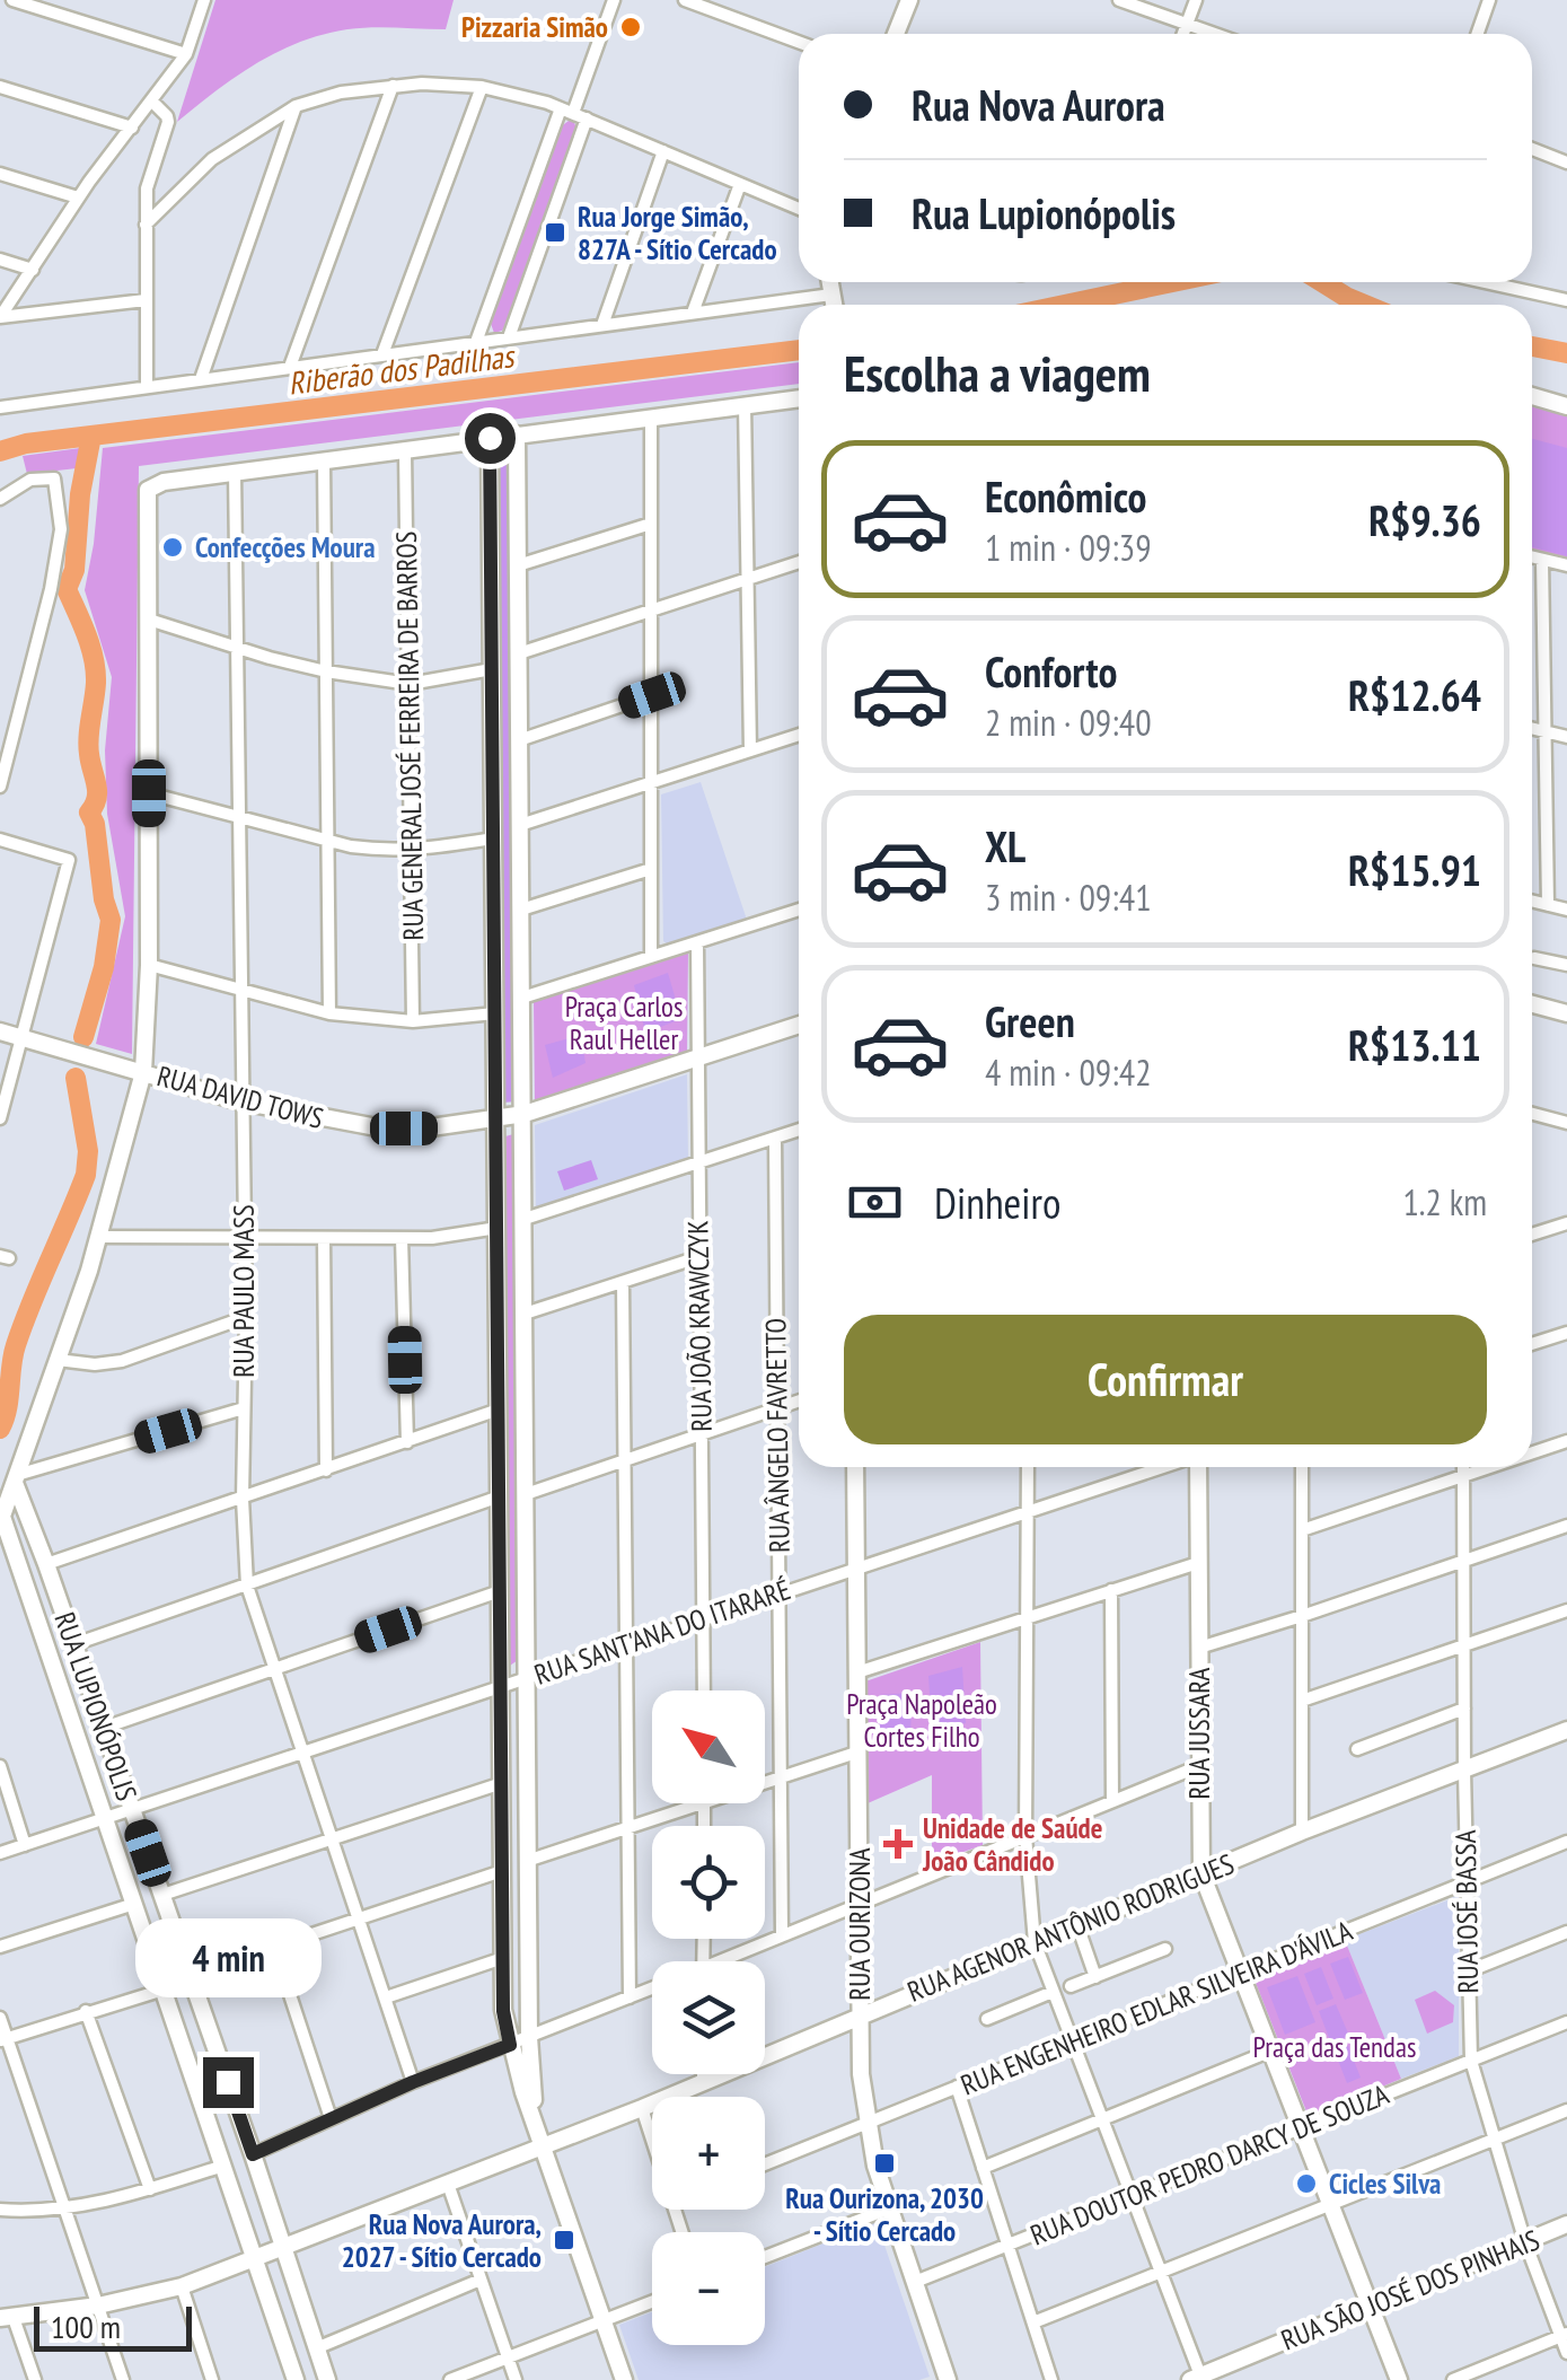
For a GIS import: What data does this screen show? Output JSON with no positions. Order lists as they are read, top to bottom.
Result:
{
  "streets": {
    "street": [
      "RUA GENERAL JOSÉ FERREIRA DE BARROS",
      "RUA DAVID TOWS",
      "RUA PAULO MASS",
      "RUA JOÃO KRAWCZYK",
      "RUA ÂNGELO FAVRETTO",
      "RUA SANT'ANA DO ITARARÉ",
      "RUA LUPIONÓPOLIS",
      "RUA JUSSARA",
      "RUA JOSÉ BASSA",
      "RUA OURIZONA",
      "RUA AGENOR ANTÔNIO RODRIGUES",
      "RUA ENGENHEIRO EDLAR SILVEIRA D'ÁVILA",
      "RUA DOUTOR PEDRO DARCY DE SOUZA",
      "RUA SÃO JOSÉ DOS PINHAIS"
    ]
  },
  "crossings": [
    ["RUA DAVID TOWS", "RUA PAULO MASS"],
    ["RUA DAVID TOWS", "RUA JOÃO KRAWCZYK"],
    ["RUA PAULO MASS", "RUA SANT'ANA DO ITARARÉ"],
    ["RUA JOÃO KRAWCZYK", "RUA SANT'ANA DO ITARARÉ"],
    ["RUA ÂNGELO FAVRETTO", "RUA SANT'ANA DO ITARARÉ"],
    ["RUA SANT'ANA DO ITARARÉ", "RUA LUPIONÓPOLIS"],
    ["RUA SANT'ANA DO ITARARÉ", "RUA OURIZONA"],
    ["RUA LUPIONÓPOLIS", "RUA AGENOR ANTÔNIO RODRIGUES"],
    ["RUA JUSSARA", "RUA AGENOR ANTÔNIO RODRIGUES"],
    ["RUA JUSSARA", "RUA ENGENHEIRO EDLAR SILVEIRA D'ÁVILA"],
    ["RUA JUSSARA", "RUA DOUTOR PEDRO DARCY DE SOUZA"],
    ["RUA JUSSARA", "RUA SÃO JOSÉ DOS PINHAIS"],
    ["RUA JOSÉ BASSA", "RUA AGENOR ANTÔNIO RODRIGUES"],
    ["RUA JOSÉ BASSA", "RUA ENGENHEIRO EDLAR SILVEIRA D'ÁVILA"],
    ["RUA JOSÉ BASSA", "RUA DOUTOR PEDRO DARCY DE SOUZA"],
    ["RUA JOSÉ BASSA", "RUA SÃO JOSÉ DOS PINHAIS"],
    ["RUA OURIZONA", "RUA AGENOR ANTÔNIO RODRIGUES"],
    ["RUA OURIZONA", "RUA ENGENHEIRO EDLAR SILVEIRA D'ÁVILA"],
    ["RUA OURIZONA", "RUA DOUTOR PEDRO DARCY DE SOUZA"]
  ],
  "water": ["Riberão dos Padilhas"],
  "parks": ["Praça Carlos Raul Heller", "Praça Napoleão Cortes Filho", "Praça das Tendas"],
  "places": {
    "other": ["Pizzaria Simão", "Confecções Moura", "Cicles Silva"],
    "transit": ["Rua Jorge Simão, 827A - Sítio Cercado", "Rua Ourizona, 2030 - Sítio Cercado", "Rua Nova Aurora, 2027 - Sítio Cercado"],
    "health": ["Unidade de Saúde João Cândido"]
  },
  "scale_bar": "100 m",
  "north": "top left",
  "page": {
    "banner": ["Rua Nova Aurora", "Rua Lupionópolis"],
    "heading": "Escolha a viagem",
    "list": [
      {
        "name": "Econômico",
        "note": "1 min · 09:39",
        "value": "R$9.36"
      },
      {
        "name": "Conforto",
        "note": "2 min · 09:40",
        "value": "R$12.64"
      },
      {
        "name": "XL",
        "note": "3 min · 09:41",
        "value": "R$15.91"
      },
      {
        "name": "Green",
        "note": "4 min · 09:42",
        "value": "R$13.11"
      }
    ],
    "pay": ["Dinheiro", "1.2 km"],
    "buttons": "Confirmar",
    "map_buttons": ["+", "−"],
    "bubble": "4 min",
    "scale": "100 m"
  }
}
